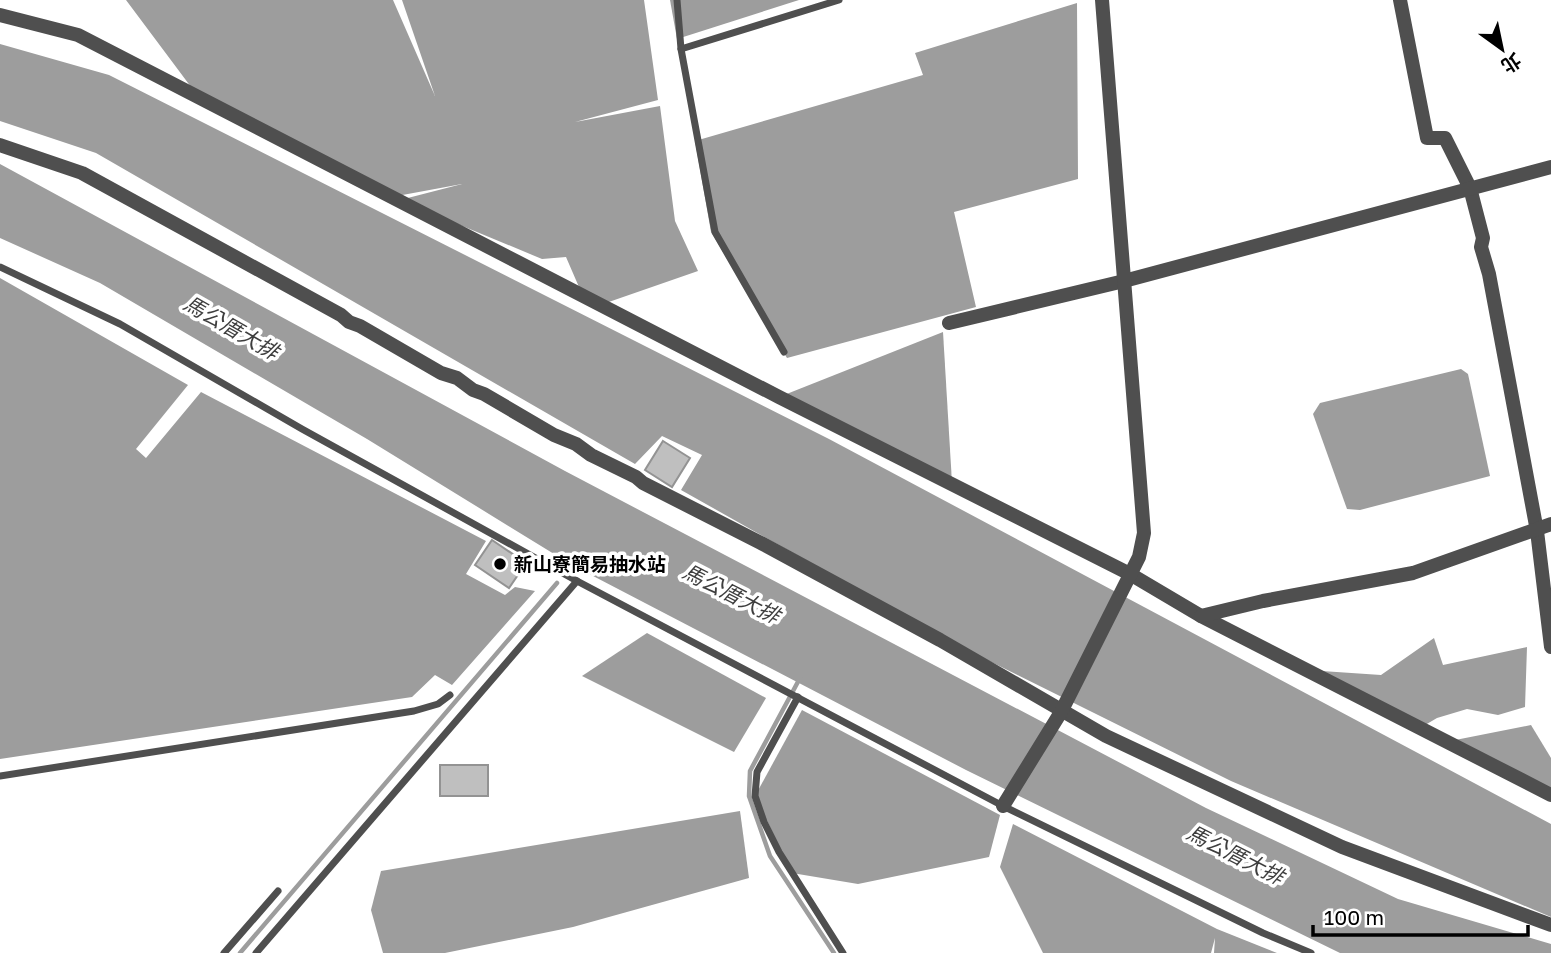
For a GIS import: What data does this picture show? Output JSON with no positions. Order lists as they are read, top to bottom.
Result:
{
  "water": ["馬公厝大排"],
  "places": ["新山寮簡易抽水站"],
  "scale_bar": "100 m",
  "north": "bottom right"
}
